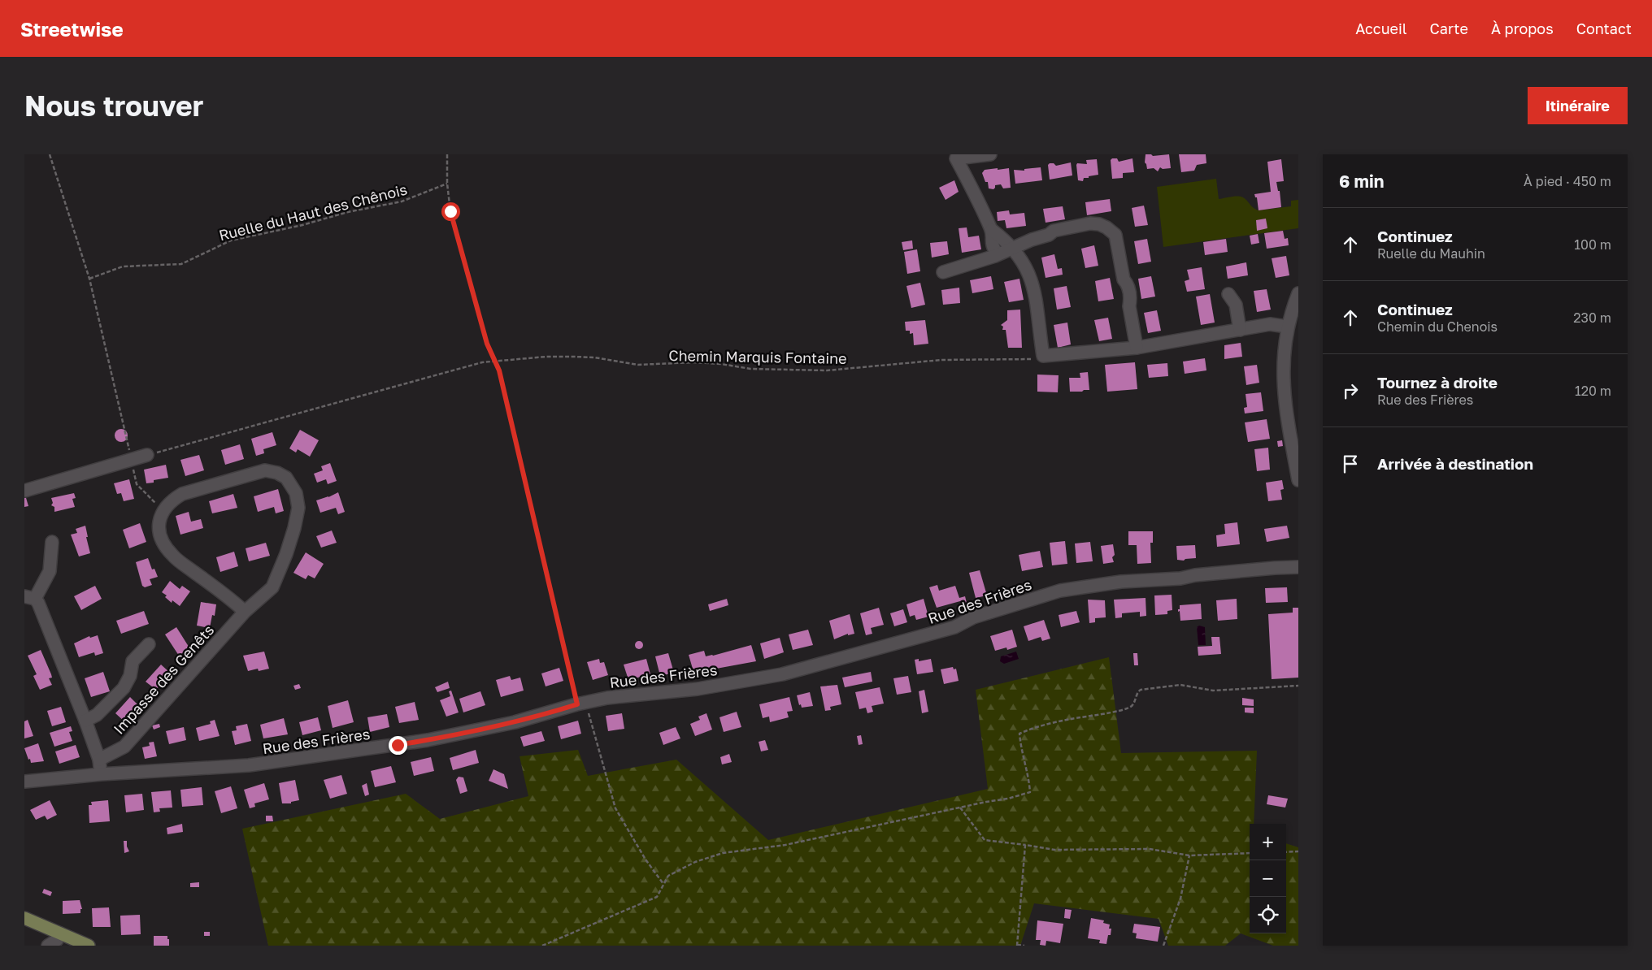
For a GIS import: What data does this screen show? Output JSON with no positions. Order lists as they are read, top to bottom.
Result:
{
  "streets": {
    "street": ["Rue des Frières", "Impasse des Genêts"],
    "path": ["Ruelle du Haut des Chênois", "Chemin Marquis Fontaine"]
  },
  "page": {
    "header": "Streetwise",
    "nav": [
      "Accueil",
      "Carte",
      "À propos",
      "Contact"
    ],
    "buttons": "Itinéraire",
    "title": "Nous trouver",
    "heading": ["6 min", "À pied · 450 m"],
    "list": [
      ["Continuez", "Ruelle du Mauhin", "100 m"],
      ["Continuez", "Chemin du Chenois", "230 m"],
      ["Tournez à droite", "Rue des Frières", "120 m"],
      "Arrivée à destination"
    ],
    "map_buttons": ["+", "−"]
  }
}
